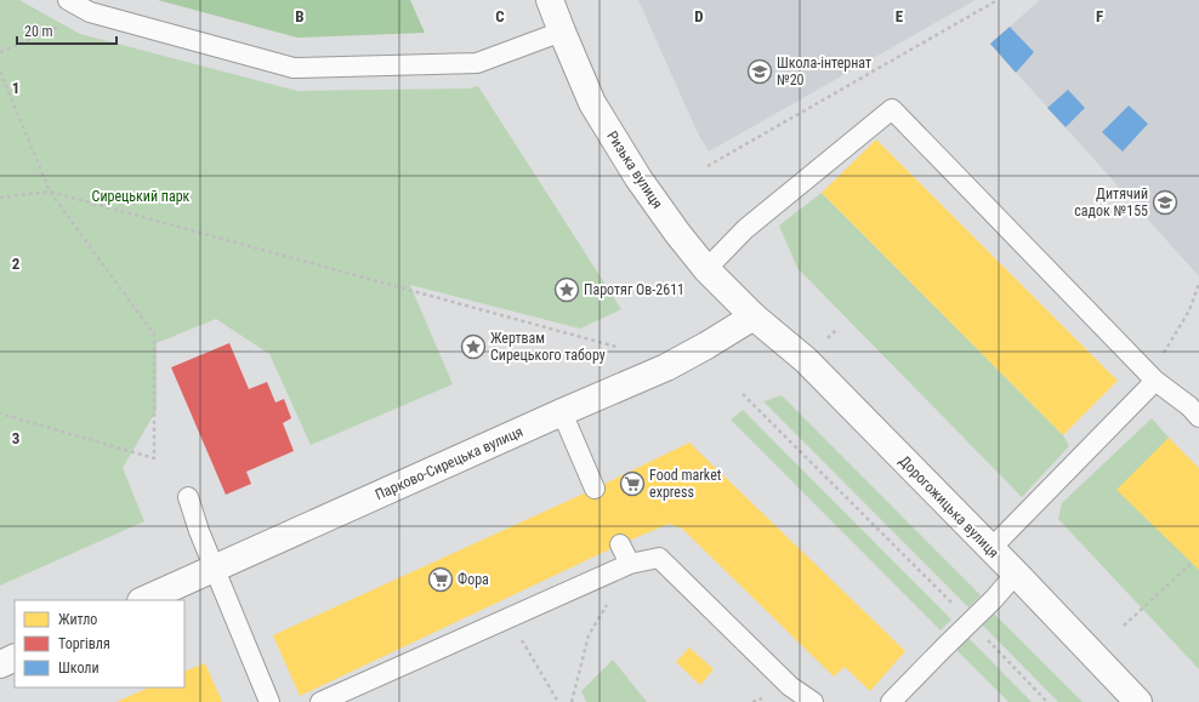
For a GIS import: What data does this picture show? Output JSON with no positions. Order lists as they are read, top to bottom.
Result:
{
  "streets": {
    "street": ["Ризька вулиця", "Парково-Сирецька вулиця", "Дорогожицька вулиця"]
  },
  "crossings": [
    ["Ризька вулиця", "Парково-Сирецька вулиця"],
    ["Ризька вулиця", "Дорогожицька вулиця"],
    ["Парково-Сирецька вулиця", "Дорогожицька вулиця"]
  ],
  "parks": ["Сирецький парк"],
  "places": {
    "school or university": ["Школа-інтернат №20", "Дитячий садок №155"],
    "place": ["Паротяг Ов-2611", "Жертвам Сирецького табору"],
    "supermarket": ["Food market express", "Фора"]
  },
  "legend": ["Житло", "Торгівля", "Школи"],
  "scale_bar": "20 m",
  "grid": {
    "columns": [
      "B",
      "C",
      "D",
      "E",
      "F"
    ],
    "rows": ["1", "2", "3"]
  }
}
